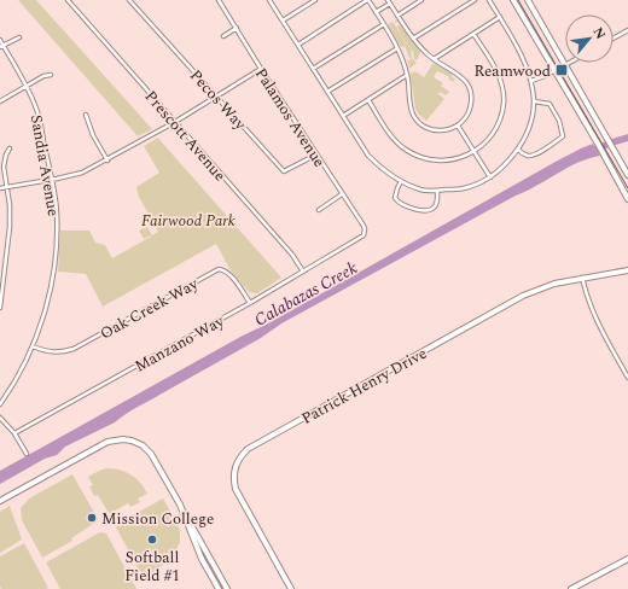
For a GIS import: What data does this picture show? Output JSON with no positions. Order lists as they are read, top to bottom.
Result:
{
  "streets": {
    "street": [
      "Pecos Way",
      "Palamos Avenue",
      "Prescott Avenue",
      "Sandia Avenue",
      "Oak Creek Way",
      "Manzano Way",
      "Patrick Henry Drive"
    ]
  },
  "crossings": [
    ["Pecos Way", "Palamos Avenue"],
    ["Palamos Avenue", "Manzano Way"],
    ["Prescott Avenue", "Manzano Way"],
    ["Sandia Avenue", "Oak Creek Way"],
    ["Oak Creek Way", "Manzano Way"]
  ],
  "water": ["Calabazas Creek"],
  "parks": ["Fairwood Park"],
  "places": {
    "transit": ["Reamwood"],
    "other": ["Mission College", "Softball Field #1"]
  },
  "north": "top right"
}
